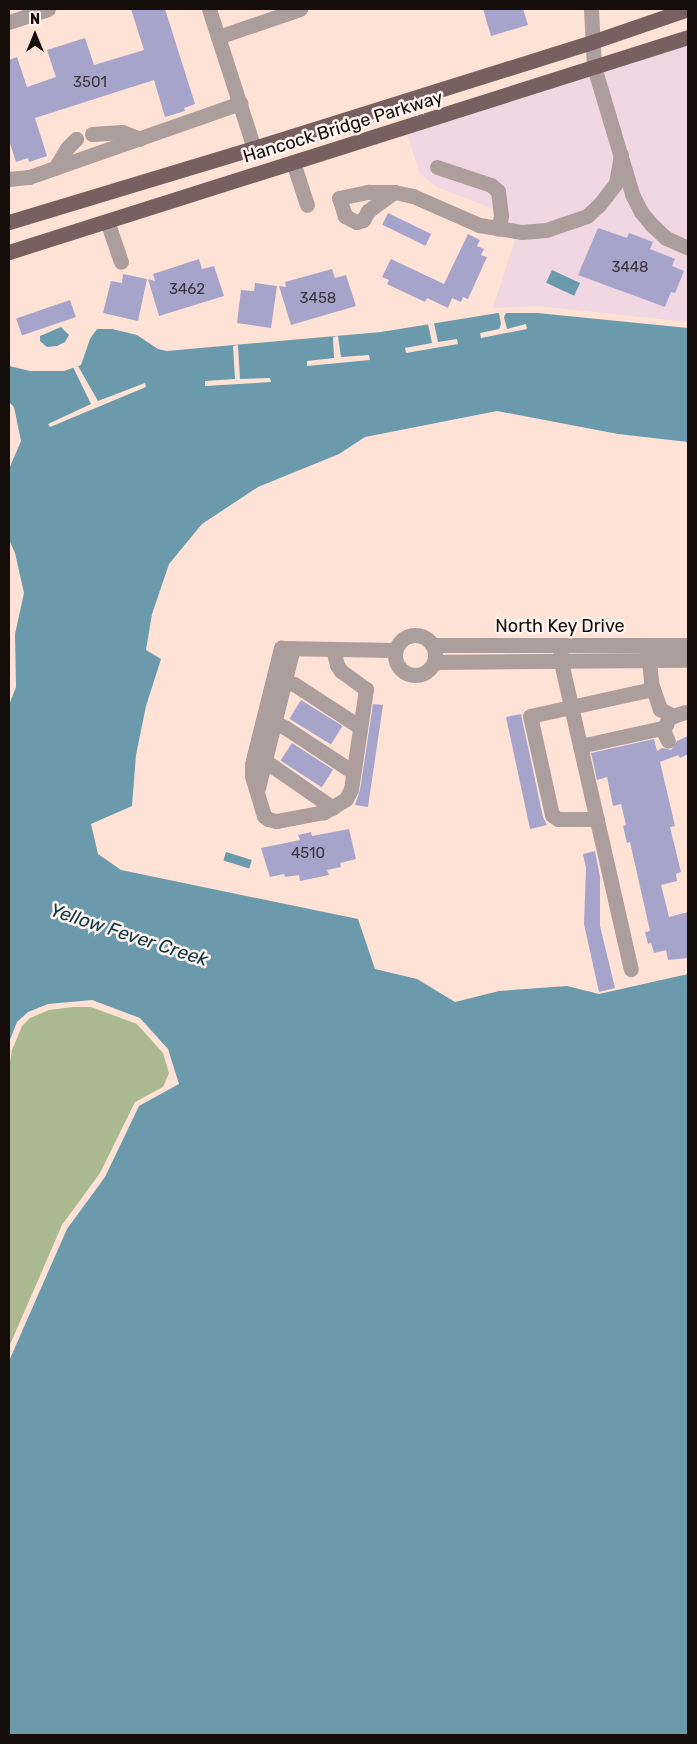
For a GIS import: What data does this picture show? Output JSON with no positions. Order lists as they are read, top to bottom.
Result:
{
  "streets": {
    "main road": ["Hancock Bridge Parkway"],
    "street": ["North Key Drive"]
  },
  "water": ["Yellow Fever Creek"],
  "house_numbers": [
    "3501",
    "3448",
    "3462",
    "3458",
    "4510"
  ],
  "north": "top"
}
